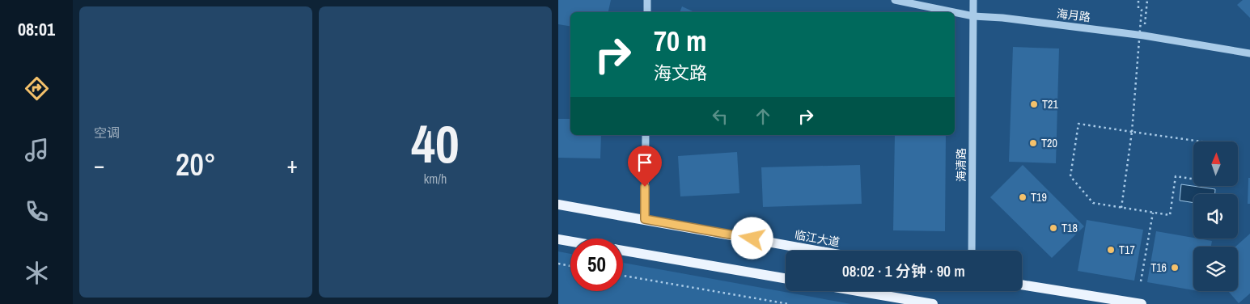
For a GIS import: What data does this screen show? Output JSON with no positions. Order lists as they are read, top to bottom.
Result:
{
  "streets": {
    "main road": ["临江大道"],
    "street": ["海月路", "海清路"]
  },
  "crossings": [
    ["海月路", "海清路"]
  ],
  "places": [
    "T21",
    "T20",
    "T19",
    "T18",
    "T17",
    "T16"
  ],
  "north": "top",
  "page": {
    "tabs": "08:01",
    "tile": [
      "空调",
      ["40", "km/h"]
    ],
    "turn": ["70 m", "海文路"],
    "heat": ["−", "20°", "+"],
    "limit": "50",
    "trip": "08:02 · 1 分钟 · 90 m"
  }
}
